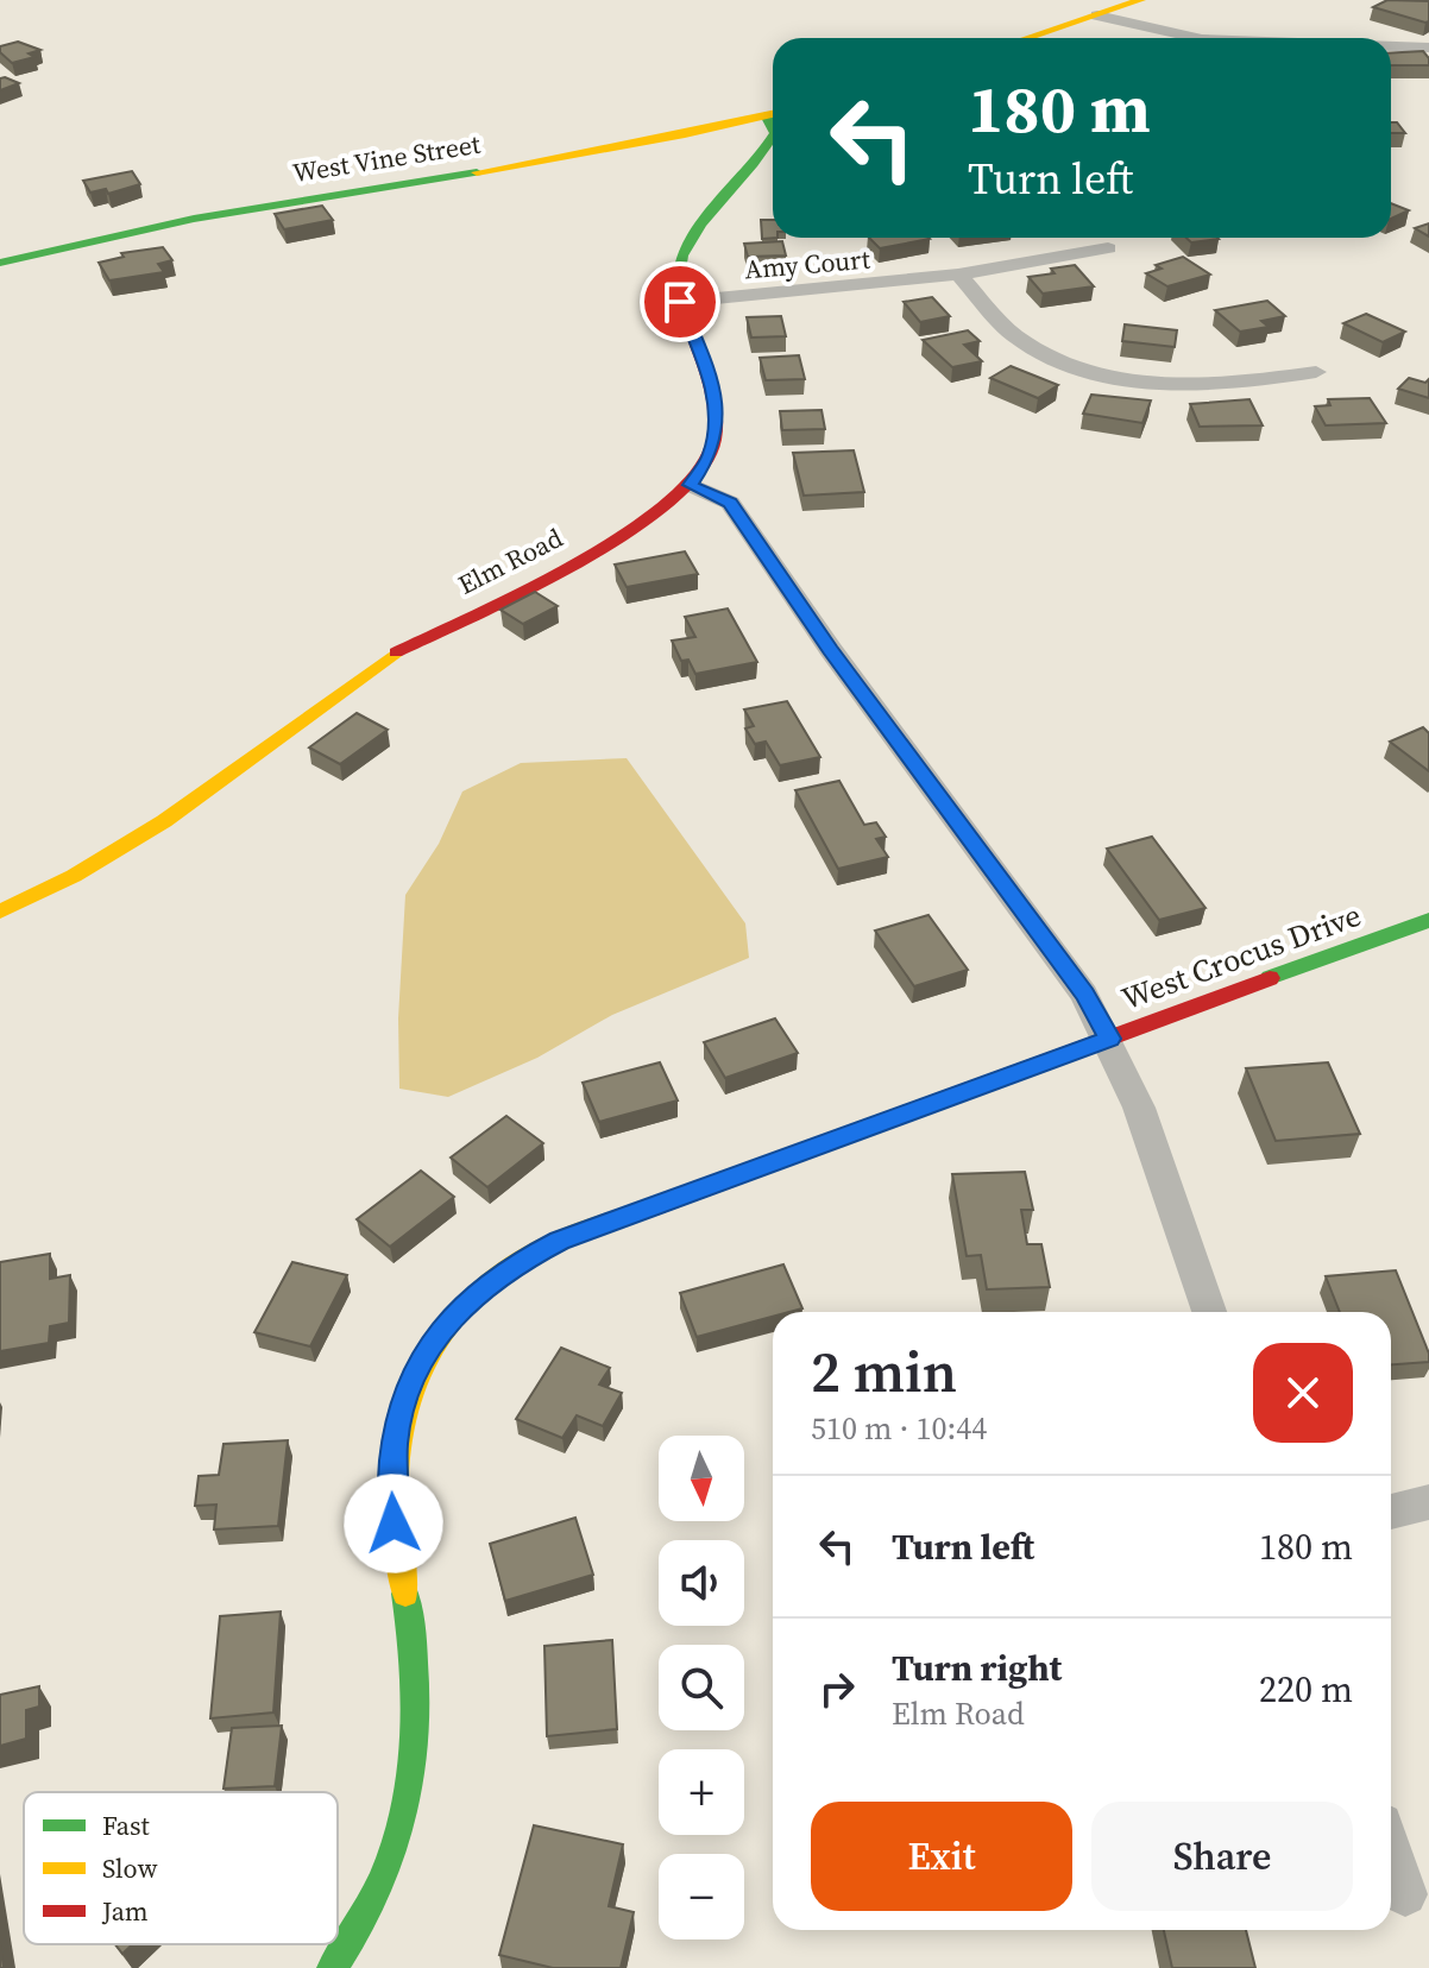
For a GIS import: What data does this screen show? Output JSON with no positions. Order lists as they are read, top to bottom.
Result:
{
  "streets": {
    "street": [
      "West Vine Street",
      "Amy Court",
      "Elm Road",
      "West Crocus Drive"
    ]
  },
  "crossings": [
    ["Amy Court", "Elm Road"]
  ],
  "legend": ["Fast", "Slow", "Jam"],
  "north": "bottom",
  "page": {
    "turn": ["180 m", "Turn left"],
    "heading": ["2 min", "510 m · 10:44"],
    "map_buttons": ["+", "−"],
    "list": [
      {
        "name": "Turn left",
        "value": "180 m"
      },
      {
        "name": "Turn right",
        "note": "Elm Road",
        "value": "220 m"
      }
    ],
    "buttons": ["Exit", "Share"]
  }
}
